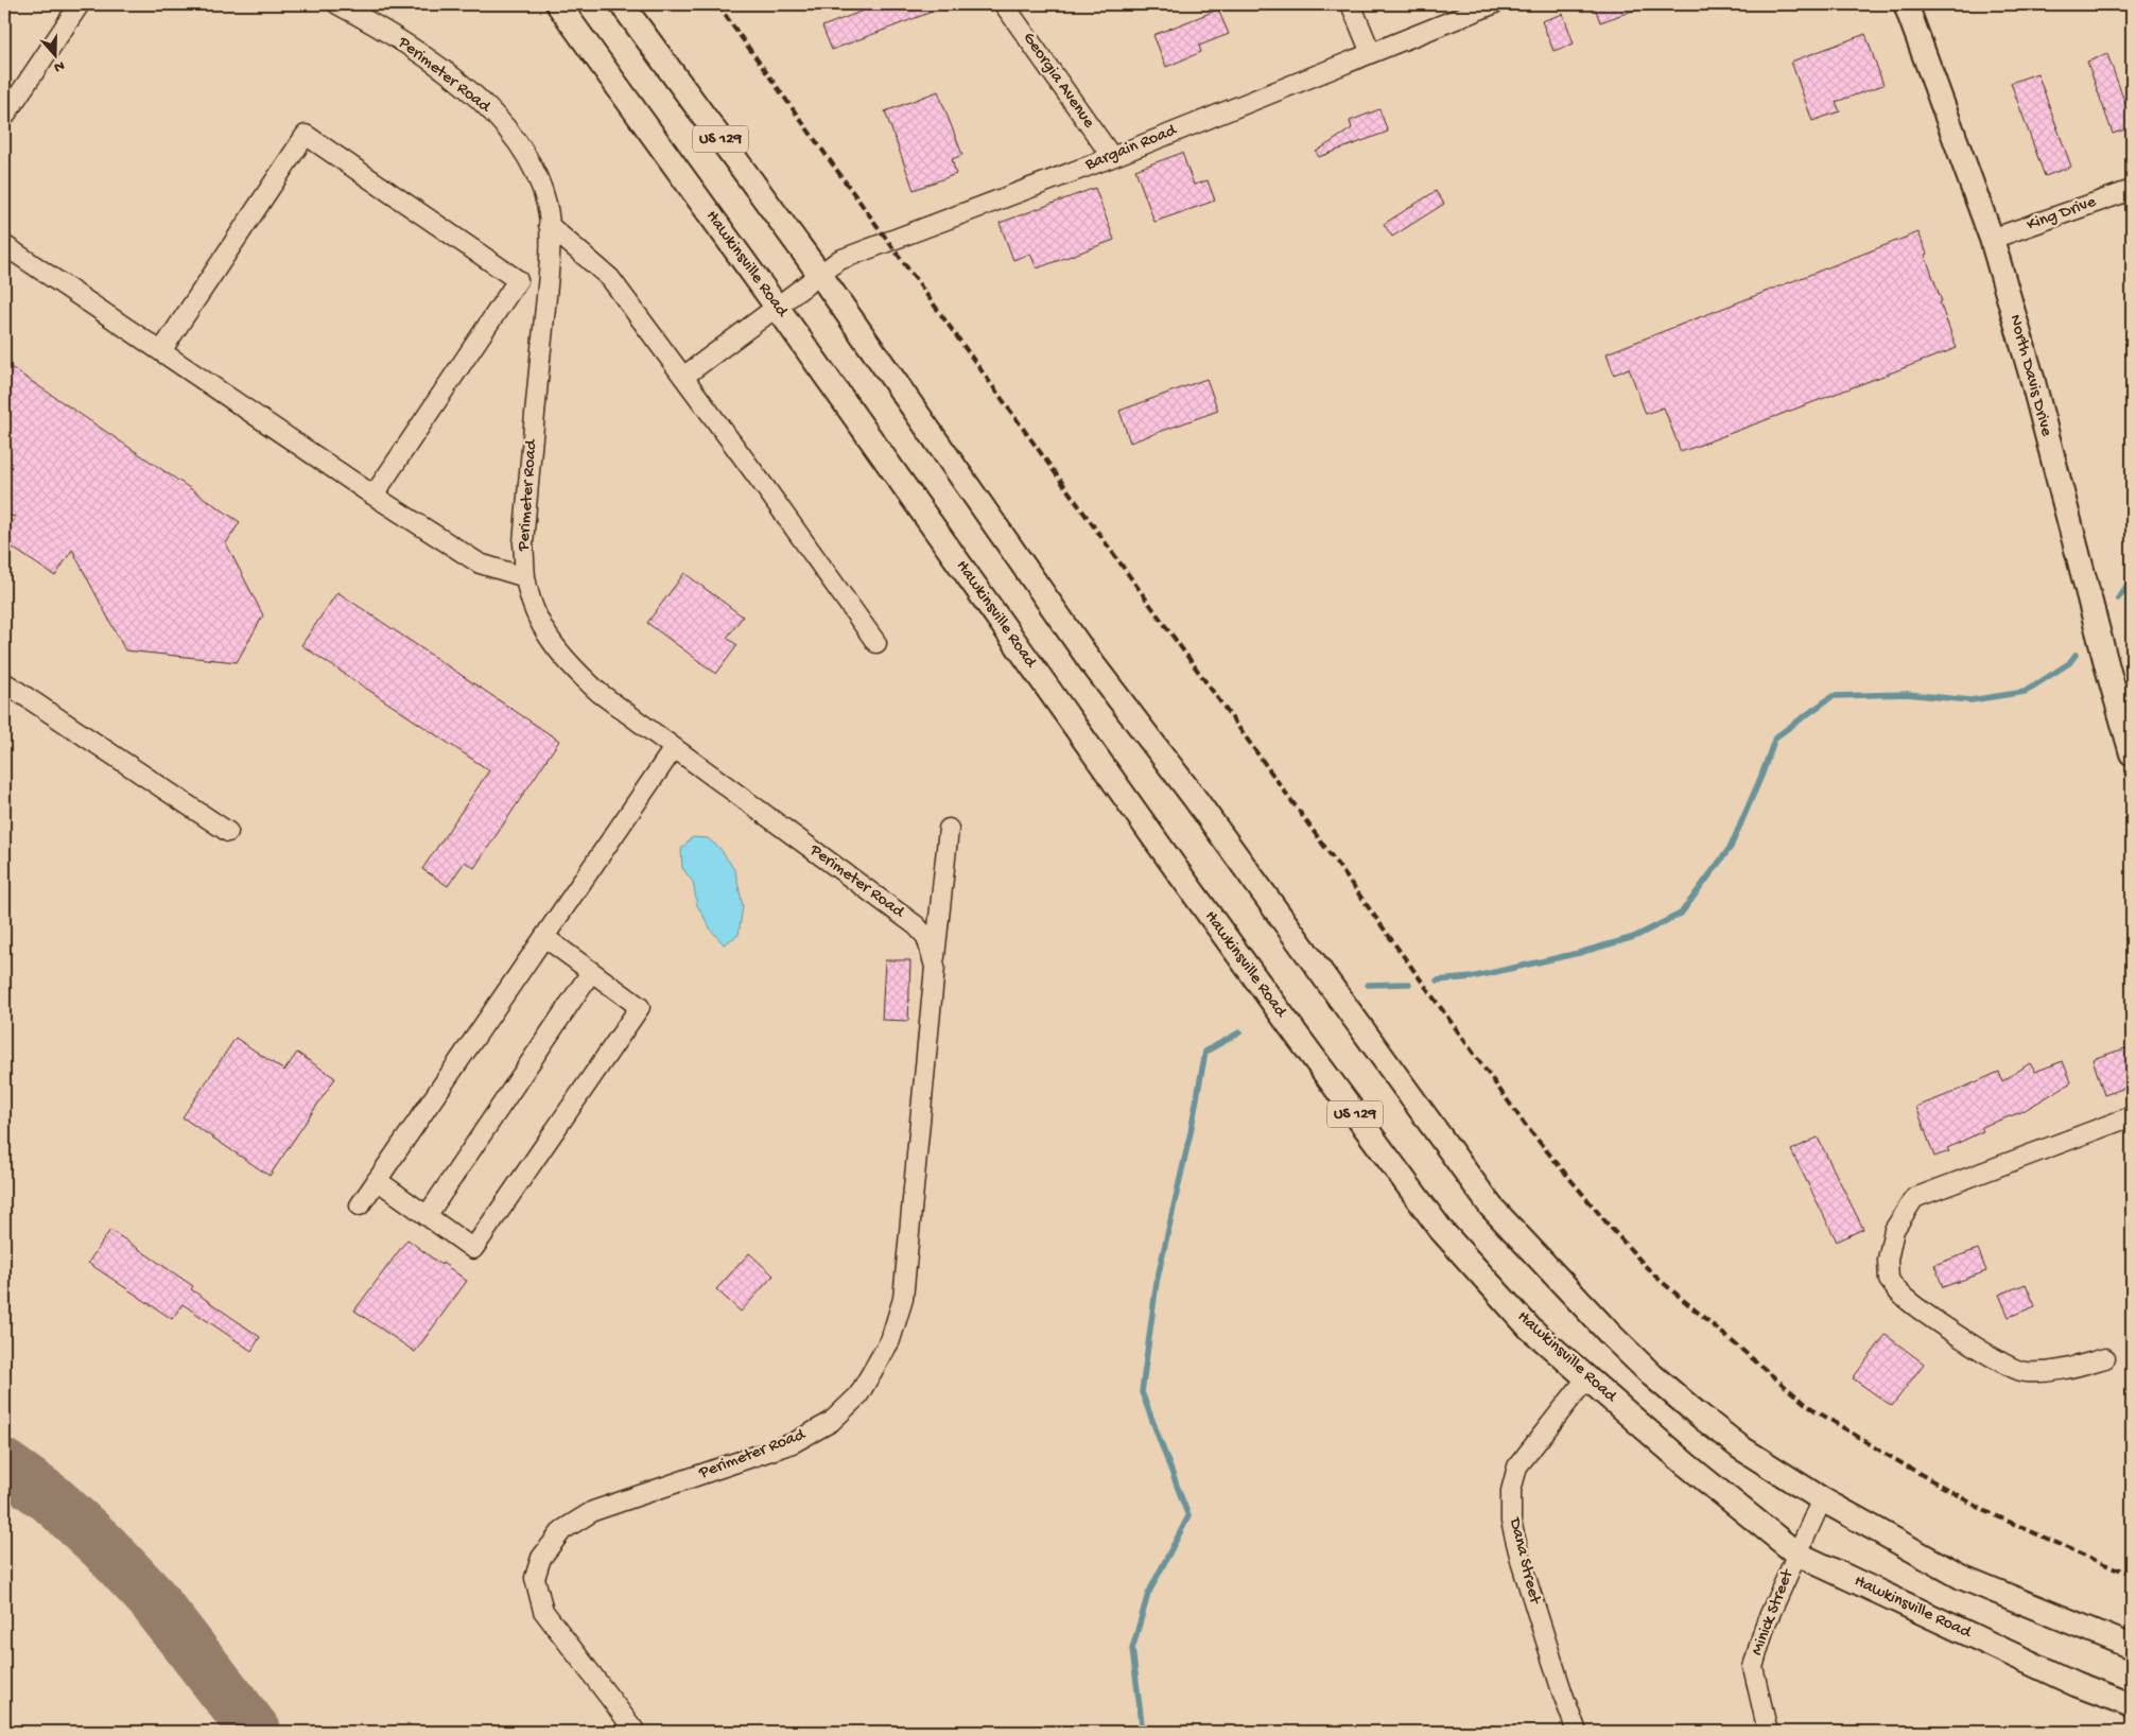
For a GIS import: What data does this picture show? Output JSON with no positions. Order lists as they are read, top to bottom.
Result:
{
  "streets": {
    "main road": ["US 129", "Hawkinsville Road", "North Davis Drive"],
    "street": [
      "Perimeter Road",
      "Georgia Avenue",
      "Bargain Road",
      "King Drive",
      "Dana Street",
      "Minick Street"
    ]
  },
  "crossings": [
    ["Georgia Avenue", "Bargain Road"],
    ["US 129", "Bargain Road"],
    ["US 129", "Minick Street"],
    ["Bargain Road", "Hawkinsville Road"],
    ["King Drive", "North Davis Drive"],
    ["Hawkinsville Road", "Dana Street"],
    ["Hawkinsville Road", "Minick Street"]
  ],
  "north": "bottom"
}
